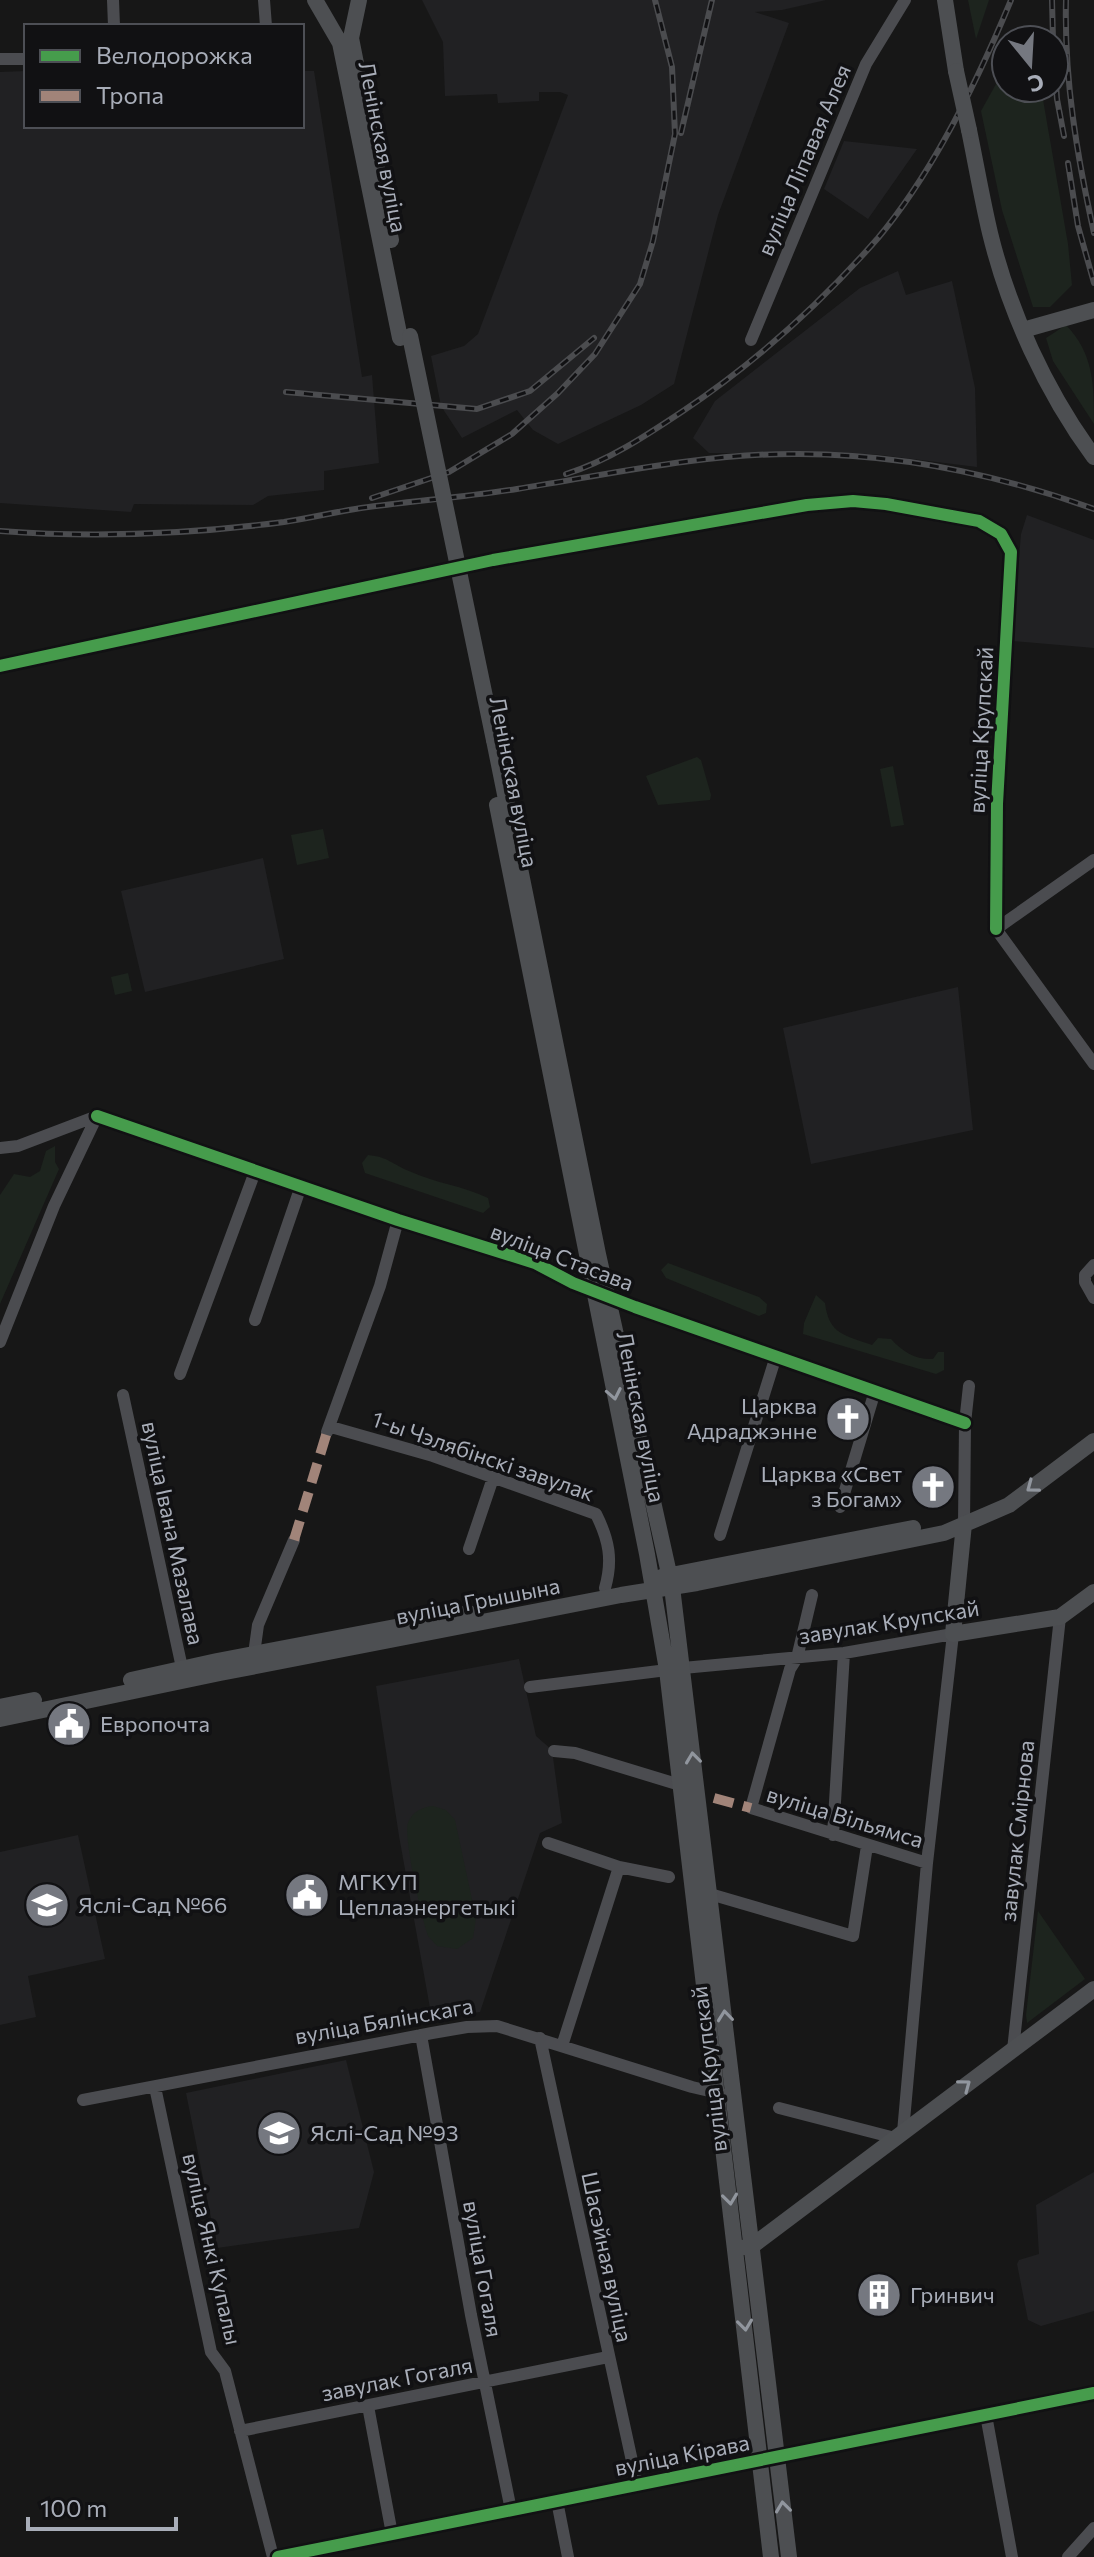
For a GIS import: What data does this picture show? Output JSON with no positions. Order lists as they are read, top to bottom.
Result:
{
  "streets": {
    "main road": [
      "Ленінская вуліца",
      "вуліца Крупскай",
      "вуліца Грышына",
      "завулак Крупскай"
    ],
    "street": [
      "вуліца Ліпавая Алея",
      "вуліца Стасава",
      "1-ы Чэлябінскі завулак",
      "вуліца Iвана Мазалава",
      "вуліца Вільямса",
      "завулак Смірнова",
      "вуліца Бялінскага",
      "вуліца Янкі Купалы",
      "Шасэйная вуліца",
      "вуліца Гогаля",
      "завулак Гогаля",
      "вуліца Кірава"
    ]
  },
  "crossings": [
    ["Ленінская вуліца", "вуліца Крупскай"],
    ["Ленінская вуліца", "вуліца Стасава"],
    ["Ленінская вуліца", "вуліца Грышына"],
    ["вуліца Крупскай", "вуліца Грышына"],
    ["вуліца Крупскай", "завулак Крупскай"],
    ["вуліца Крупскай", "вуліца Бялінскага"],
    ["вуліца Крупскай", "вуліца Кірава"],
    ["вуліца Стасава", "1-ы Чэлябінскі завулак"],
    ["1-ы Чэлябінскі завулак", "вуліца Грышына"],
    ["вуліца Iвана Мазалава", "вуліца Грышына"],
    ["завулак Крупскай", "вуліца Вільямса"],
    ["завулак Крупскай", "завулак Смірнова"],
    ["вуліца Бялінскага", "вуліца Янкі Купалы"],
    ["вуліца Бялінскага", "Шасэйная вуліца"],
    ["вуліца Бялінскага", "вуліца Гогаля"],
    ["вуліца Янкі Купалы", "завулак Гогаля"],
    ["вуліца Янкі Купалы", "вуліца Кірава"],
    ["Шасэйная вуліца", "завулак Гогаля"],
    ["Шасэйная вуліца", "вуліца Кірава"],
    ["вуліца Гогаля", "завулак Гогаля"],
    ["вуліца Гогаля", "вуліца Кірава"]
  ],
  "places": {
    "church": ["Царква Адраджэнне", "Царква «Свет з Богам»"],
    "public building": ["Европочта", "МГКУП Цеплаэнергетыкі"],
    "school or university": ["Яслі-Сад №66", "Яслі-Сад №93"],
    "building": ["Гринвич"]
  },
  "legend": ["Велодорожка", "Тропа"],
  "scale_bar": "100 m",
  "north": "bottom"
}
